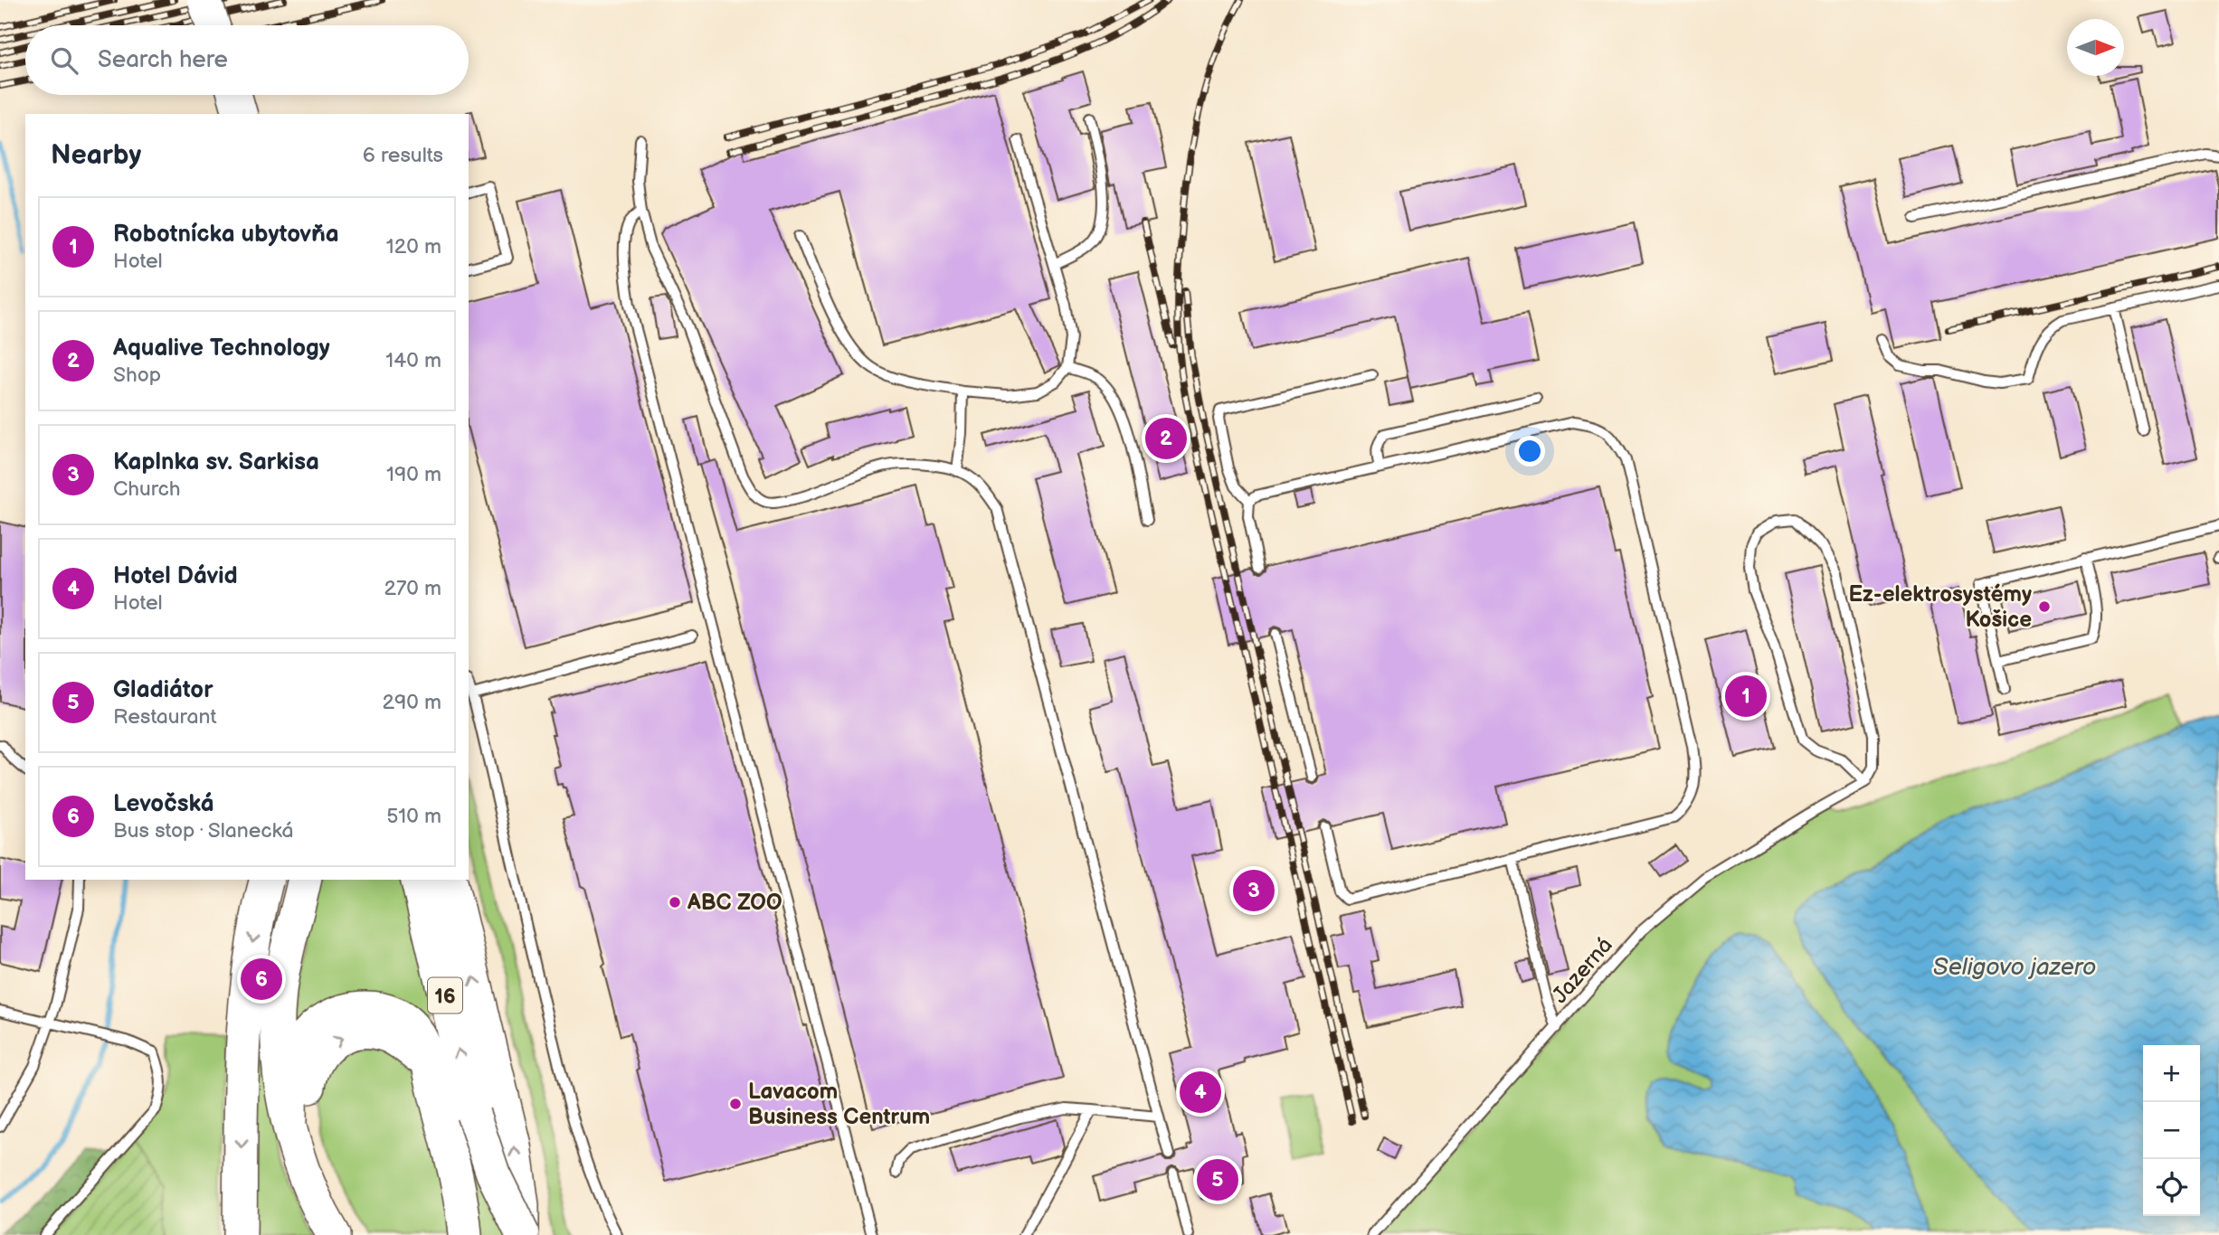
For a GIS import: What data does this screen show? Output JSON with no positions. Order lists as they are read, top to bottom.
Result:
{
  "streets": {
    "highway": ["16"],
    "lane": ["Jazerná"]
  },
  "water": ["Seligovo jazero"],
  "places": ["Ez-elektrosystémy Košice", "ABC ZOO", "Lavacom Business Centrum"],
  "north": "right",
  "page": {
    "search": "Search here",
    "heading": ["Nearby", "6 results"],
    "list": [
      {
        "mark": "1",
        "name": "Robotnícka ubytovňa",
        "note": "Hotel",
        "value": "120 m"
      },
      {
        "mark": "2",
        "name": "Aqualive Technology",
        "note": "Shop",
        "value": "140 m"
      },
      {
        "mark": "3",
        "name": "Kaplnka sv. Sarkisa",
        "note": "Church",
        "value": "190 m"
      },
      {
        "mark": "4",
        "name": "Hotel Dávid",
        "note": "Hotel",
        "value": "270 m"
      },
      {
        "mark": "5",
        "name": "Gladiátor",
        "note": "Restaurant",
        "value": "290 m"
      },
      {
        "mark": "6",
        "name": "Levočská",
        "note": "Bus stop · Slanecká",
        "value": "510 m"
      }
    ],
    "pins": [
      "2",
      "1",
      "3",
      "6",
      "4",
      "5"
    ],
    "map_buttons": ["+", "−"]
  }
}
